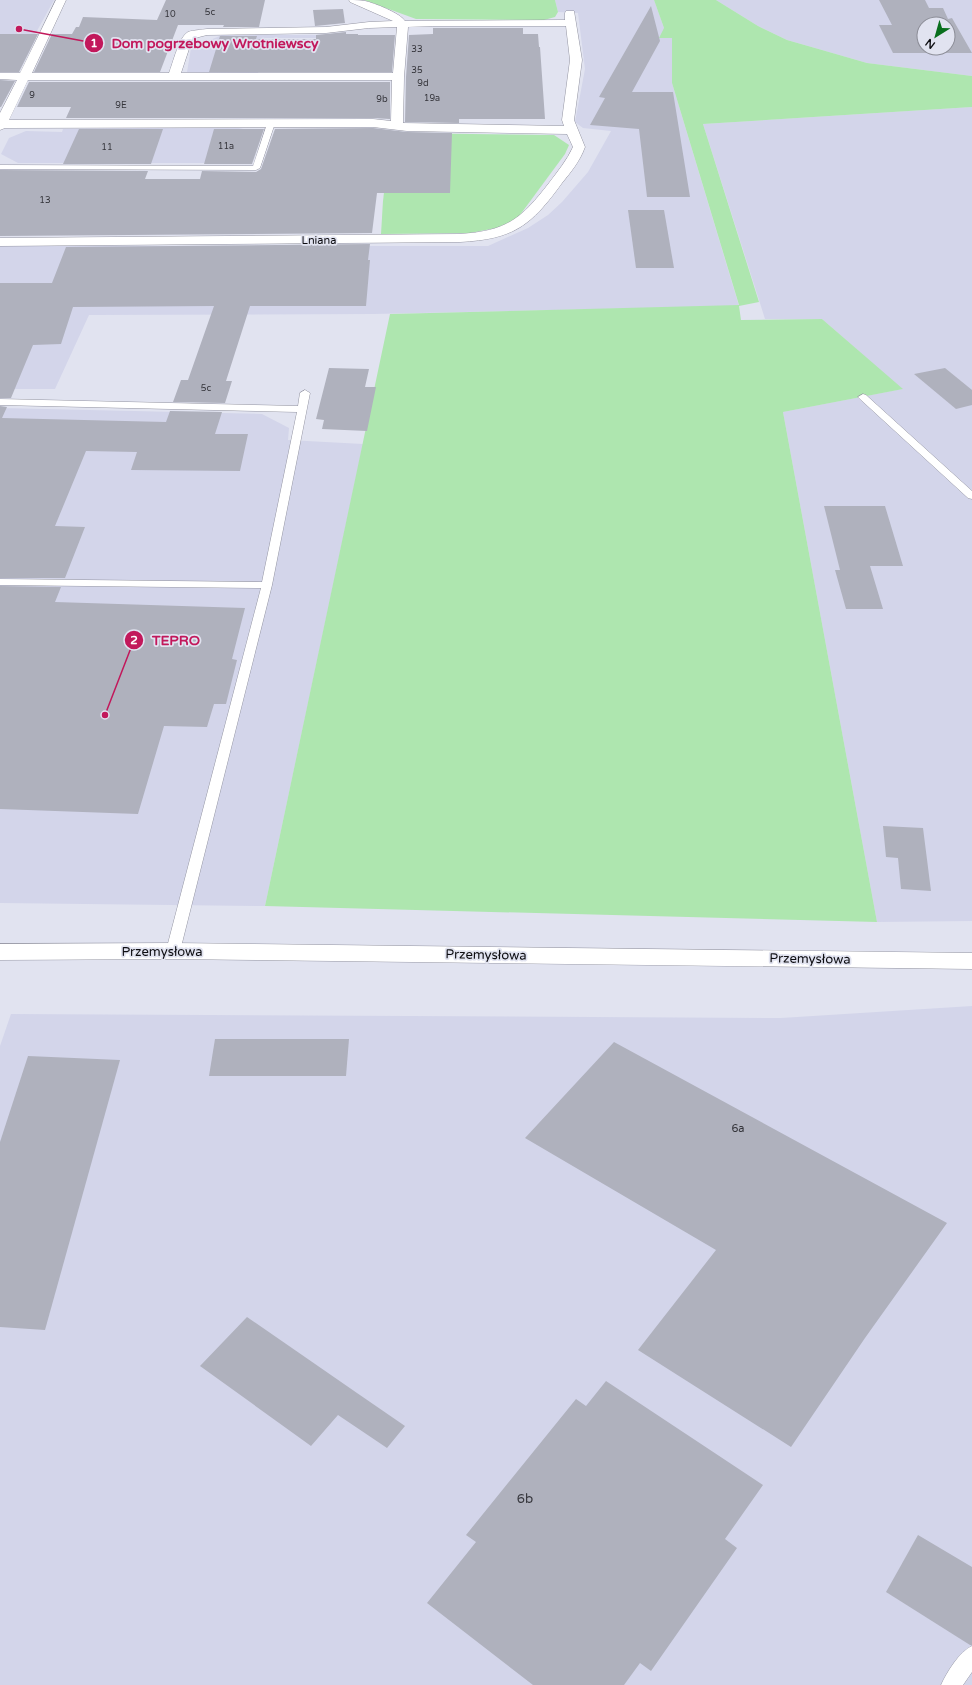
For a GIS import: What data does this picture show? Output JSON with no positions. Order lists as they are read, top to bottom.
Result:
{
  "streets": {
    "street": ["Lniana", "Przemysłowa"]
  },
  "places": ["Dom pogrzebowy Wrotniewscy", "TEPRO"],
  "house_numbers": [
    "5c",
    "10",
    "33",
    "35",
    "9d",
    "9",
    "19a",
    "9b",
    "9E",
    "11a",
    "11",
    "13",
    "5c",
    "6a",
    "6b"
  ],
  "north": "bottom left"
}
